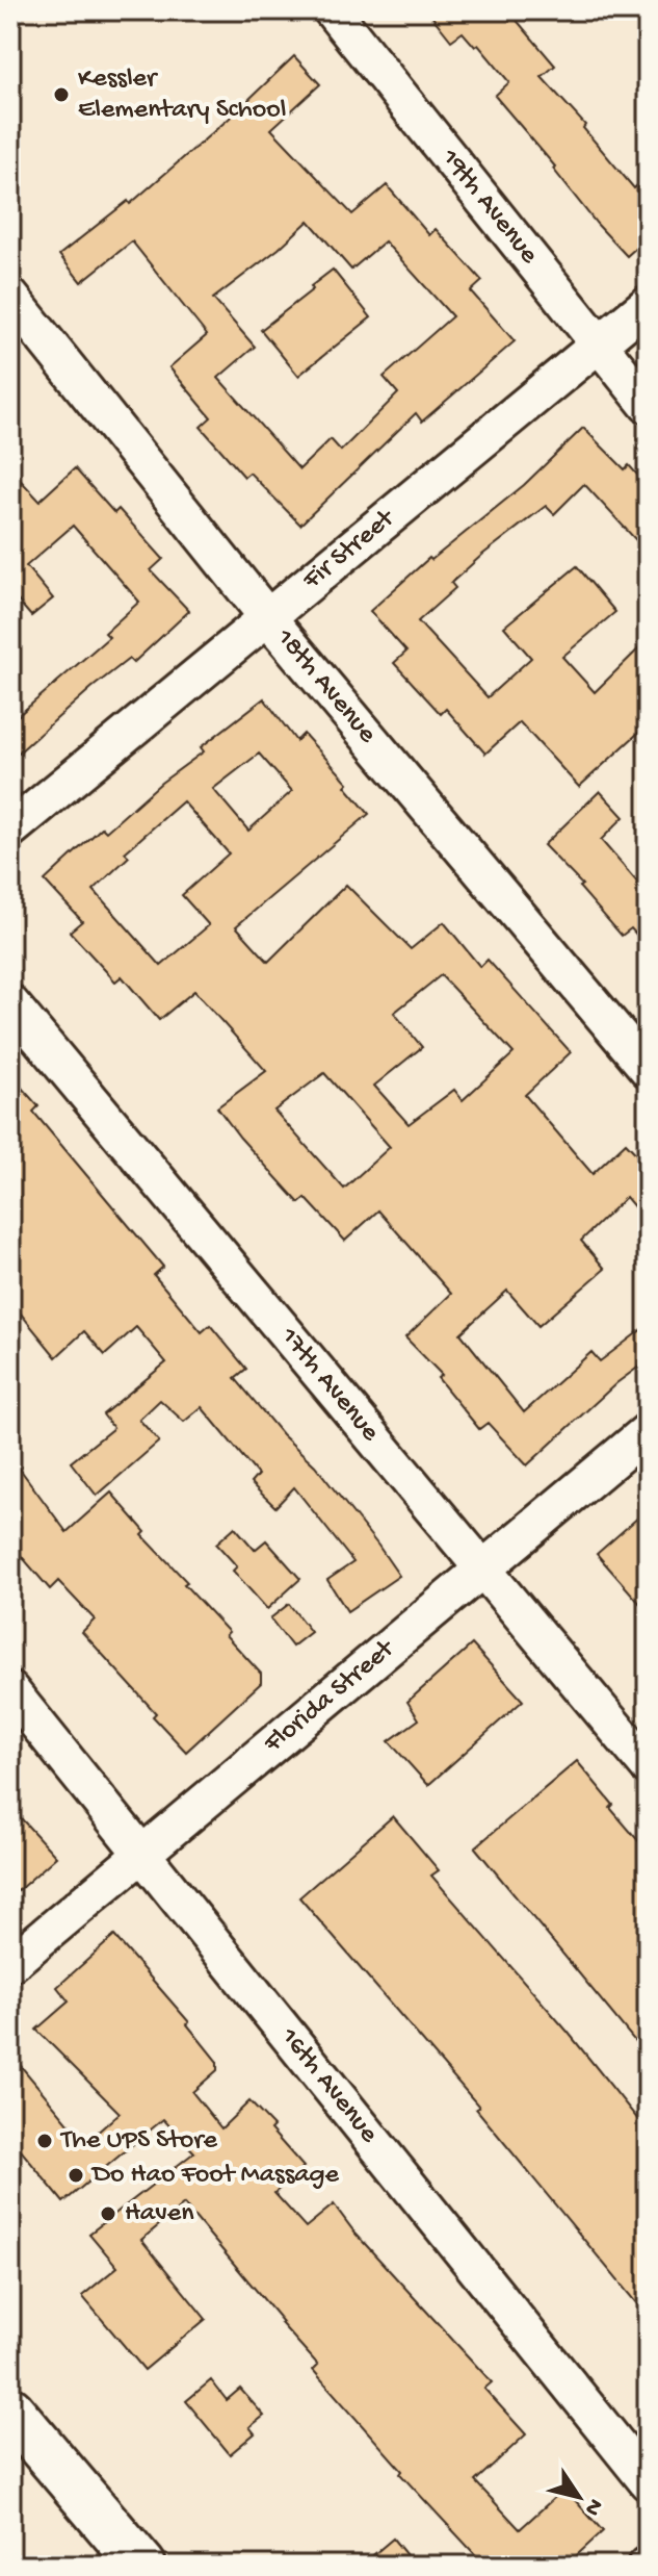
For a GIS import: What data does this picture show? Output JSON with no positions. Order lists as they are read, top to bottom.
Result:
{
  "streets": {
    "street": [
      "19th Avenue",
      "Fir Street",
      "18th Avenue",
      "17th Avenue",
      "Florida Street",
      "16th Avenue"
    ]
  },
  "crossings": [
    ["19th Avenue", "Fir Street"],
    ["Fir Street", "18th Avenue"],
    ["17th Avenue", "Florida Street"],
    ["Florida Street", "16th Avenue"]
  ],
  "places": [
    "Kessler Elementary School",
    "The UPS Store",
    "Do Hao Foot Massage",
    "Haven"
  ],
  "north": "bottom right"
}
